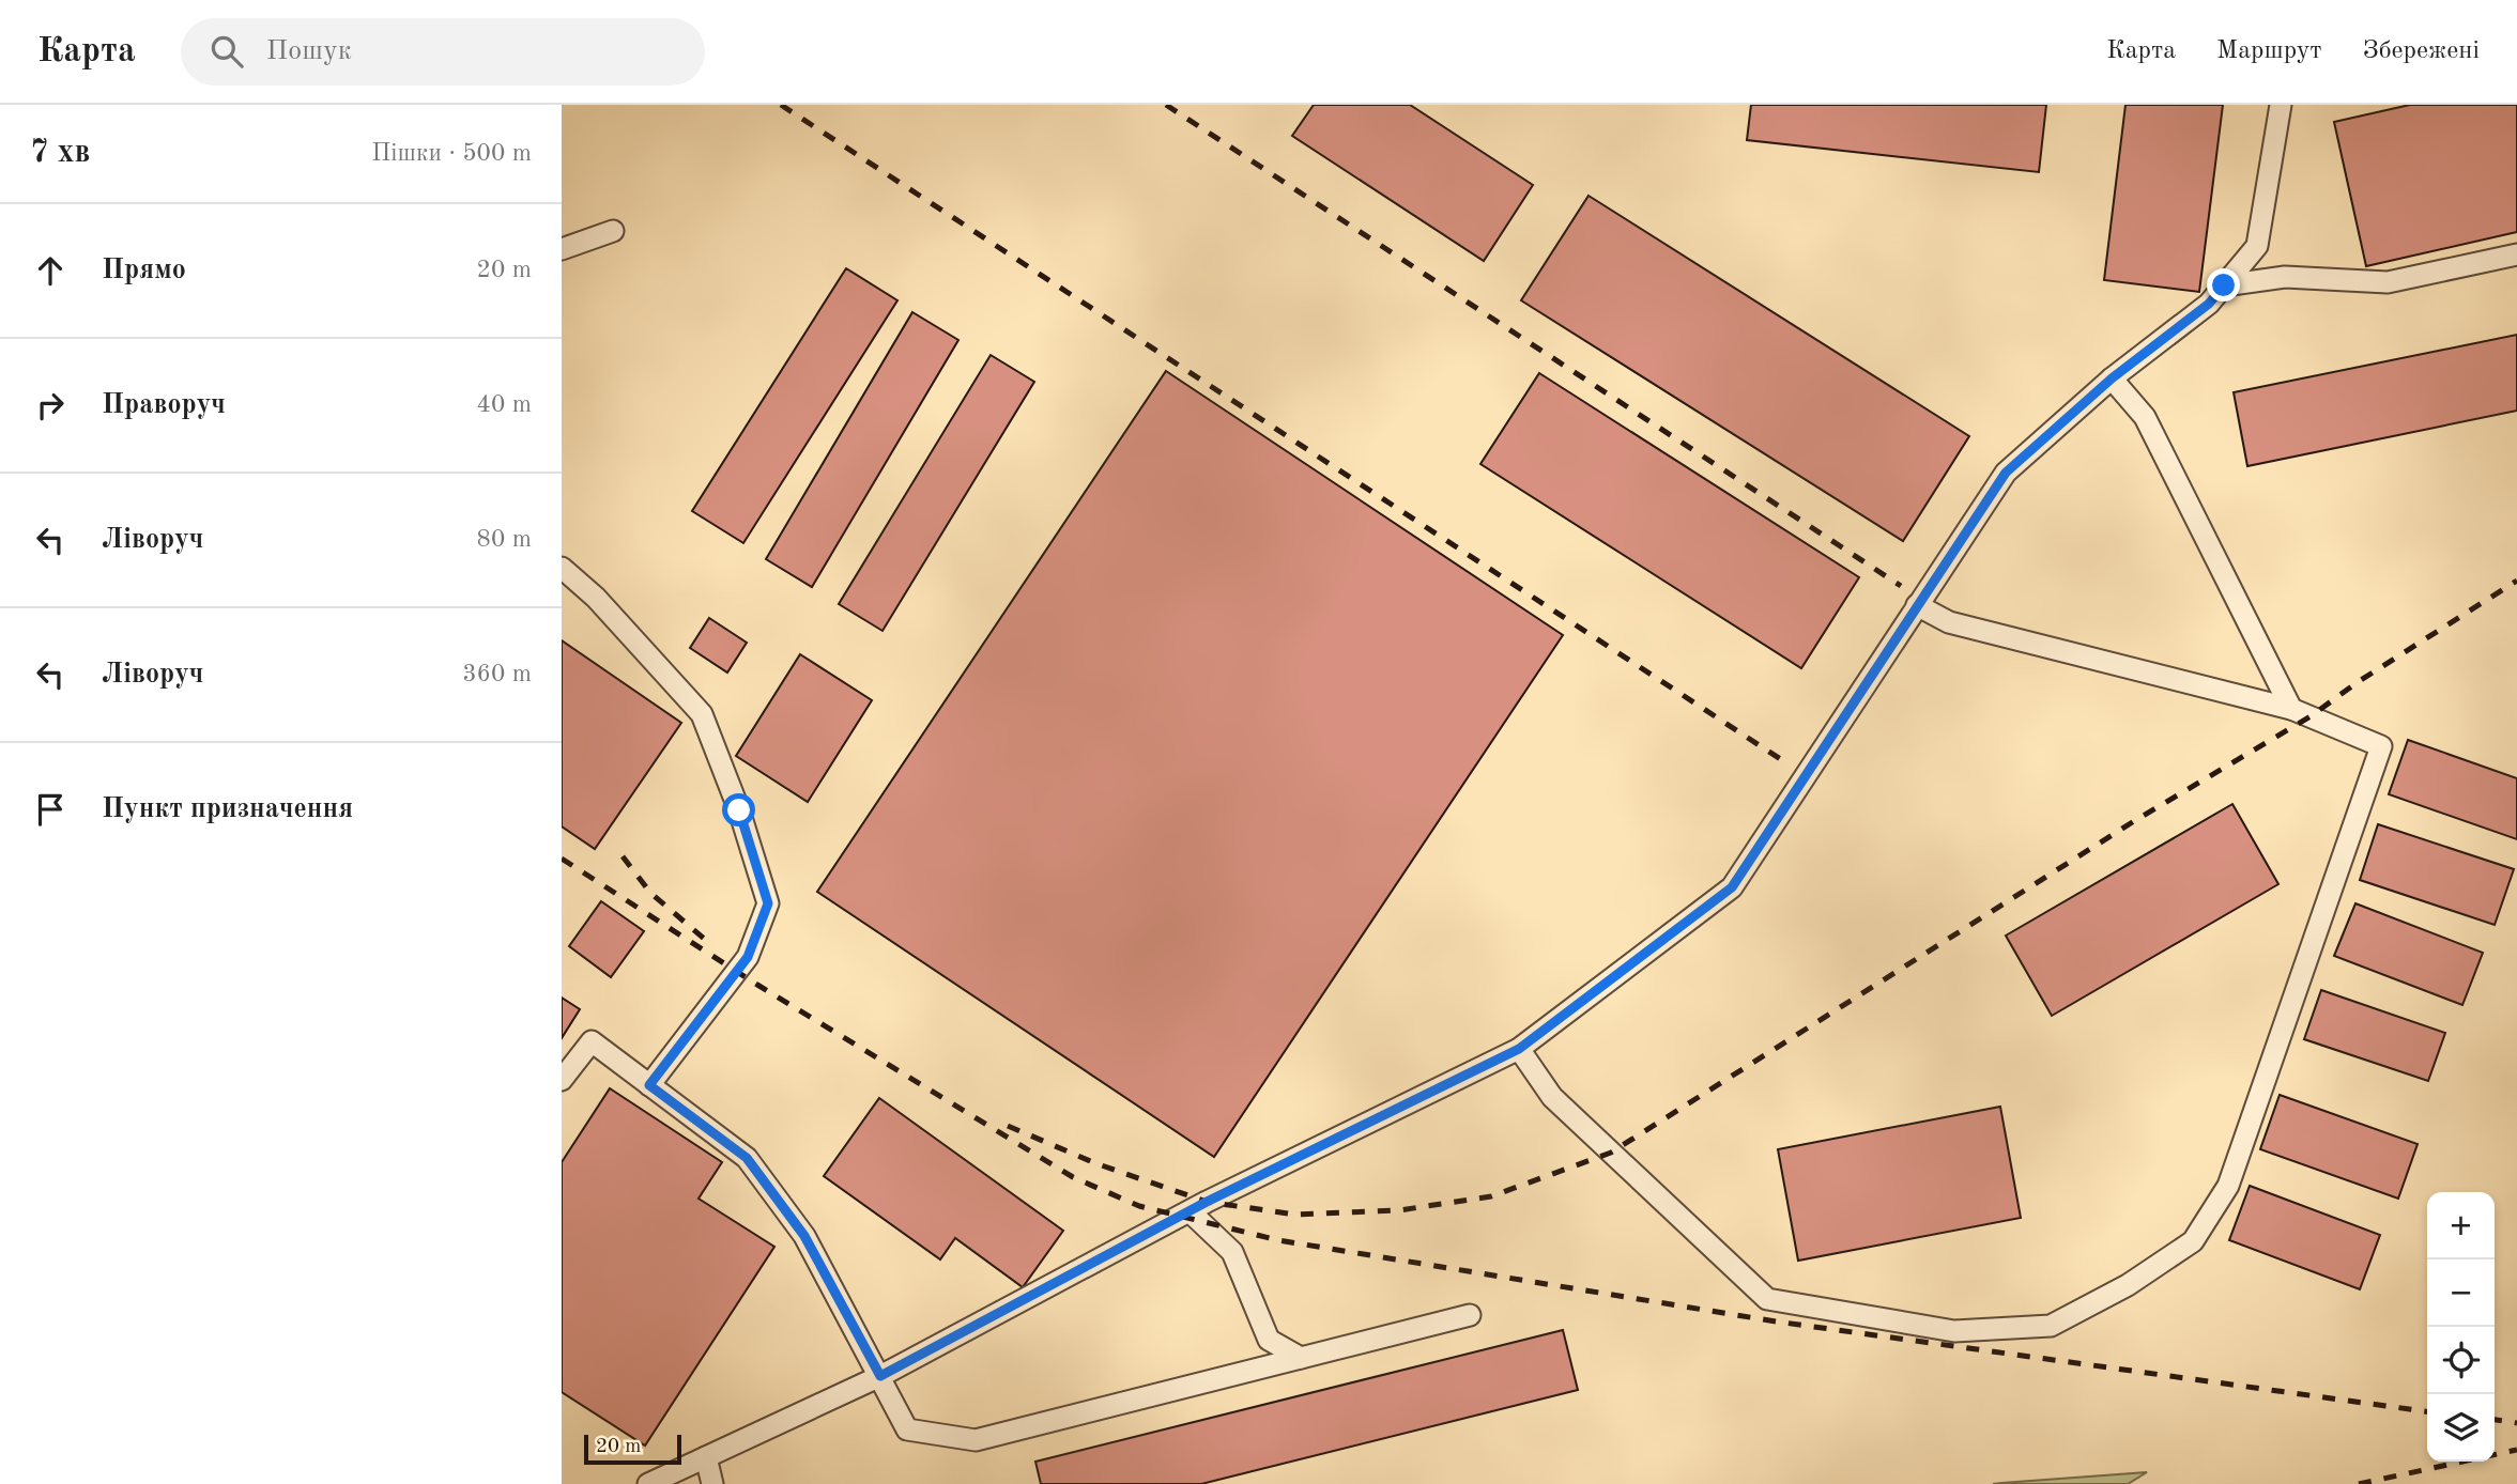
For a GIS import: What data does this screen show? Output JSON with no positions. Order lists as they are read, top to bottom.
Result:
{
  "scale_bar": "20 m",
  "page": {
    "header": "Карта",
    "search": "Пошук",
    "nav": ["Карта", "Маршрут", "Збережені"],
    "heading": ["7 хв", "Пішки · 500 m"],
    "list": [
      ["Прямо", "20 m"],
      ["Праворуч", "40 m"],
      ["Ліворуч", "80 m"],
      ["Ліворуч", "360 m"],
      "Пункт призначення"
    ],
    "map_buttons": ["+", "−"],
    "scale": "20 m"
  }
}
